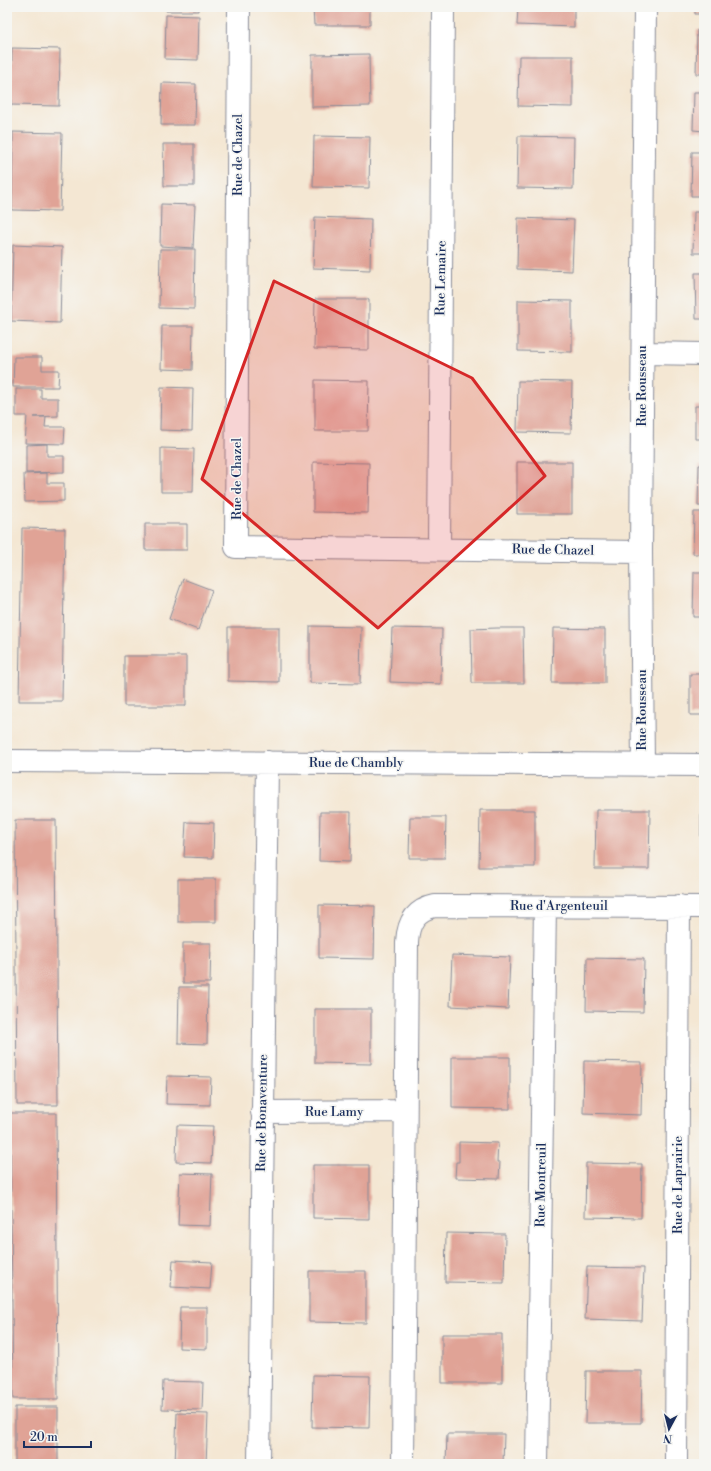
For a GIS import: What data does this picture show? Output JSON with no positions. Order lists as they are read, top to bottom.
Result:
{
  "streets": {
    "street": [
      "Rue de Chazel",
      "Rue Lemaire",
      "Rue Rousseau",
      "Rue de Chambly",
      "Rue d'Argenteuil",
      "Rue Lamy",
      "Rue de Bonaventure",
      "Rue Montreuil",
      "Rue de Laprairie"
    ]
  },
  "crossings": [
    ["Rue de Chazel", "Rue Lemaire"],
    ["Rue de Chazel", "Rue Rousseau"],
    ["Rue Rousseau", "Rue de Chambly"],
    ["Rue de Chambly", "Rue de Bonaventure"],
    ["Rue d'Argenteuil", "Rue Lamy"],
    ["Rue d'Argenteuil", "Rue Montreuil"],
    ["Rue d'Argenteuil", "Rue de Laprairie"],
    ["Rue Lamy", "Rue de Bonaventure"]
  ],
  "scale_bar": "20 m",
  "north": "bottom"
}
